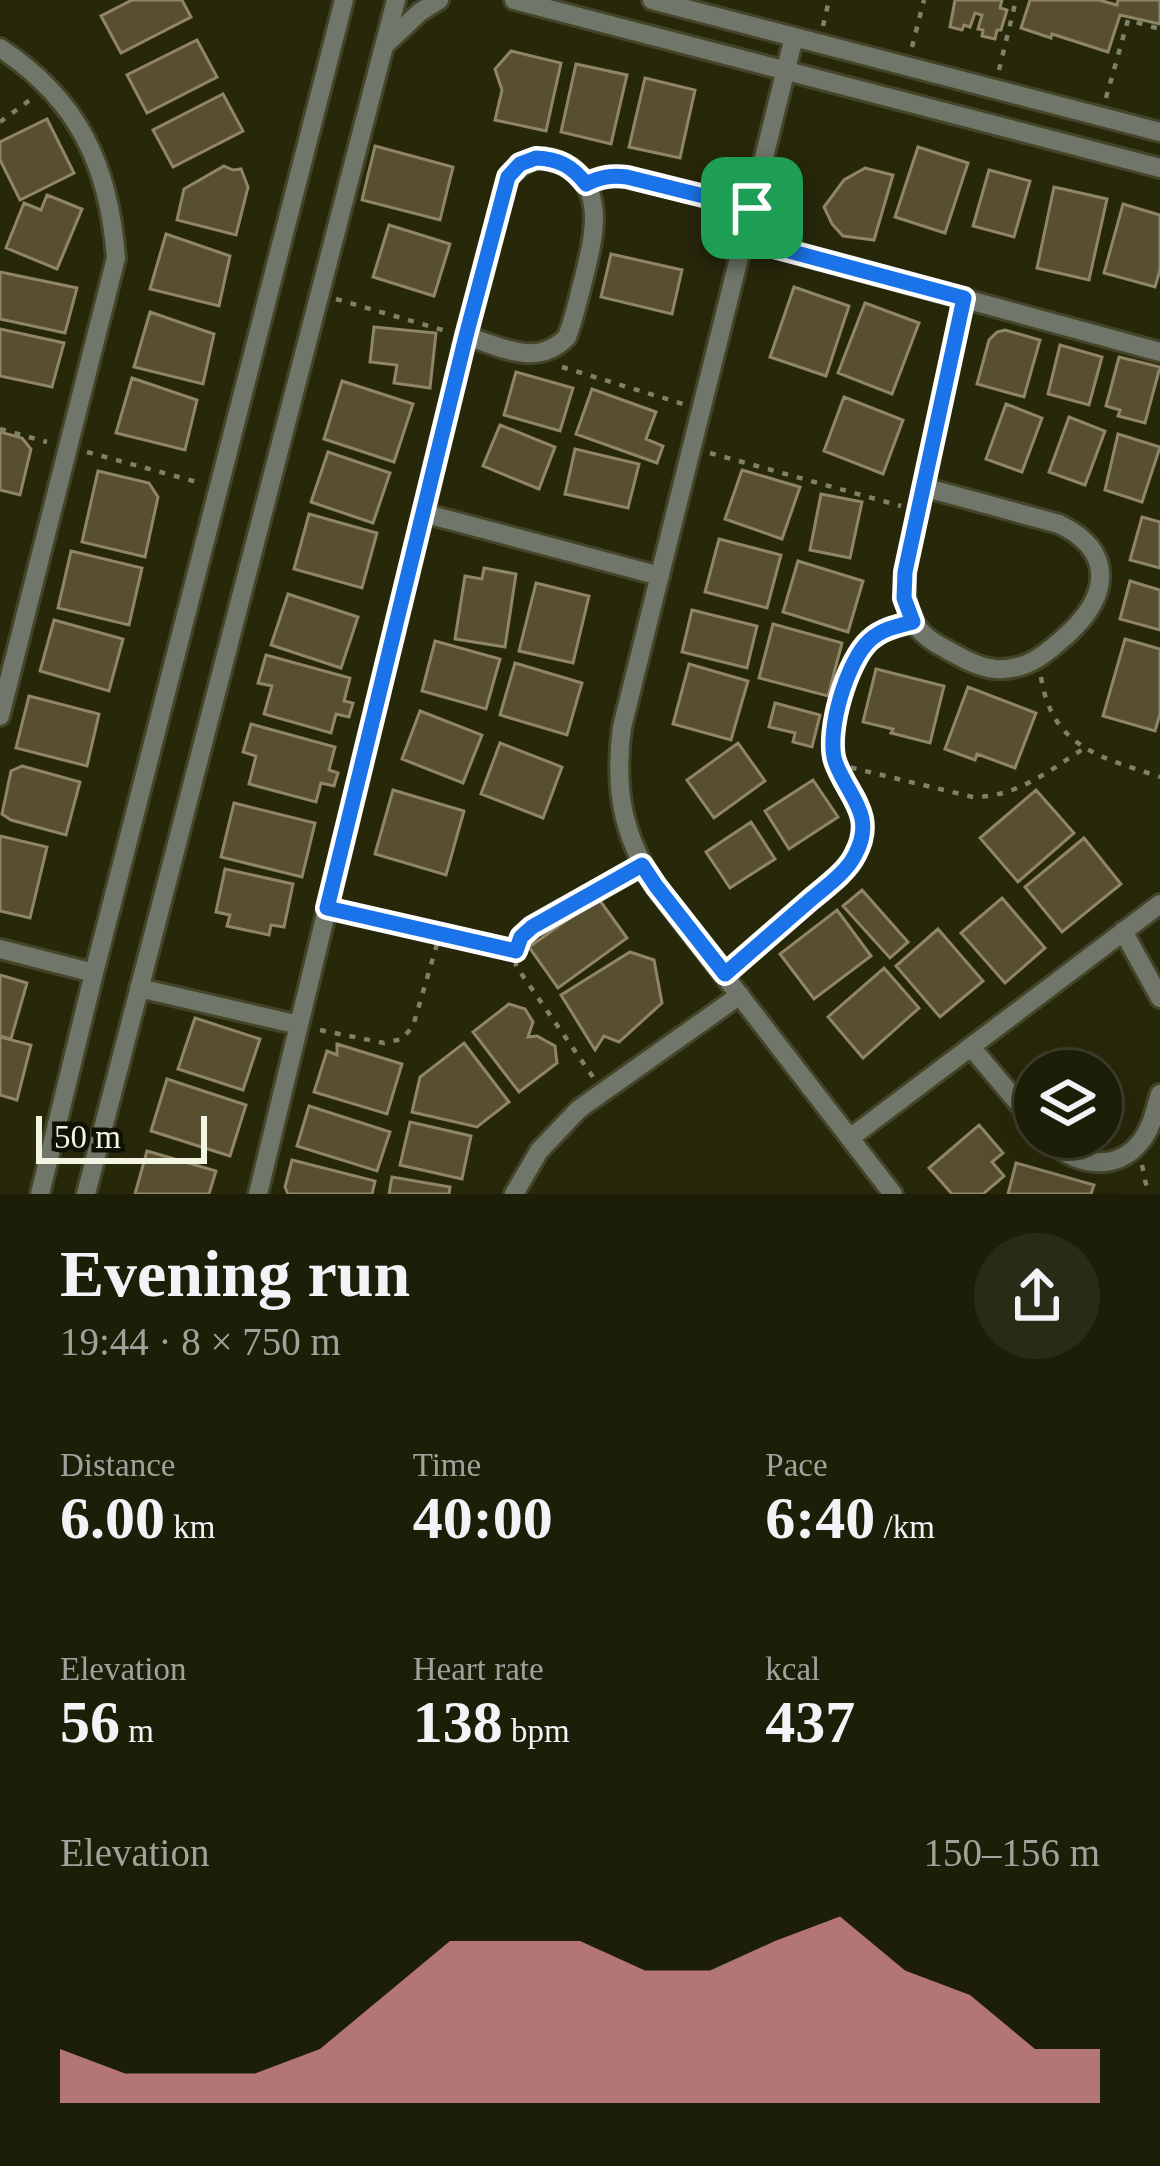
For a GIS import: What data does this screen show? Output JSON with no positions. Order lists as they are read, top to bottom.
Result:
{
  "scale_bar": "50 m",
  "page": {
    "scale": "50 m",
    "heading": ["Evening run", "19:44 · 8 × 750 m"],
    "stats": [
      ["Distance", "6.00 km"],
      ["Time", "40:00"],
      ["Pace", "6:40 /km"],
      ["Elevation", "56 m"],
      ["Heart rate", "138 bpm"],
      ["kcal", "437"]
    ],
    "chart": ["Elevation", "150–156 m"]
  }
}
